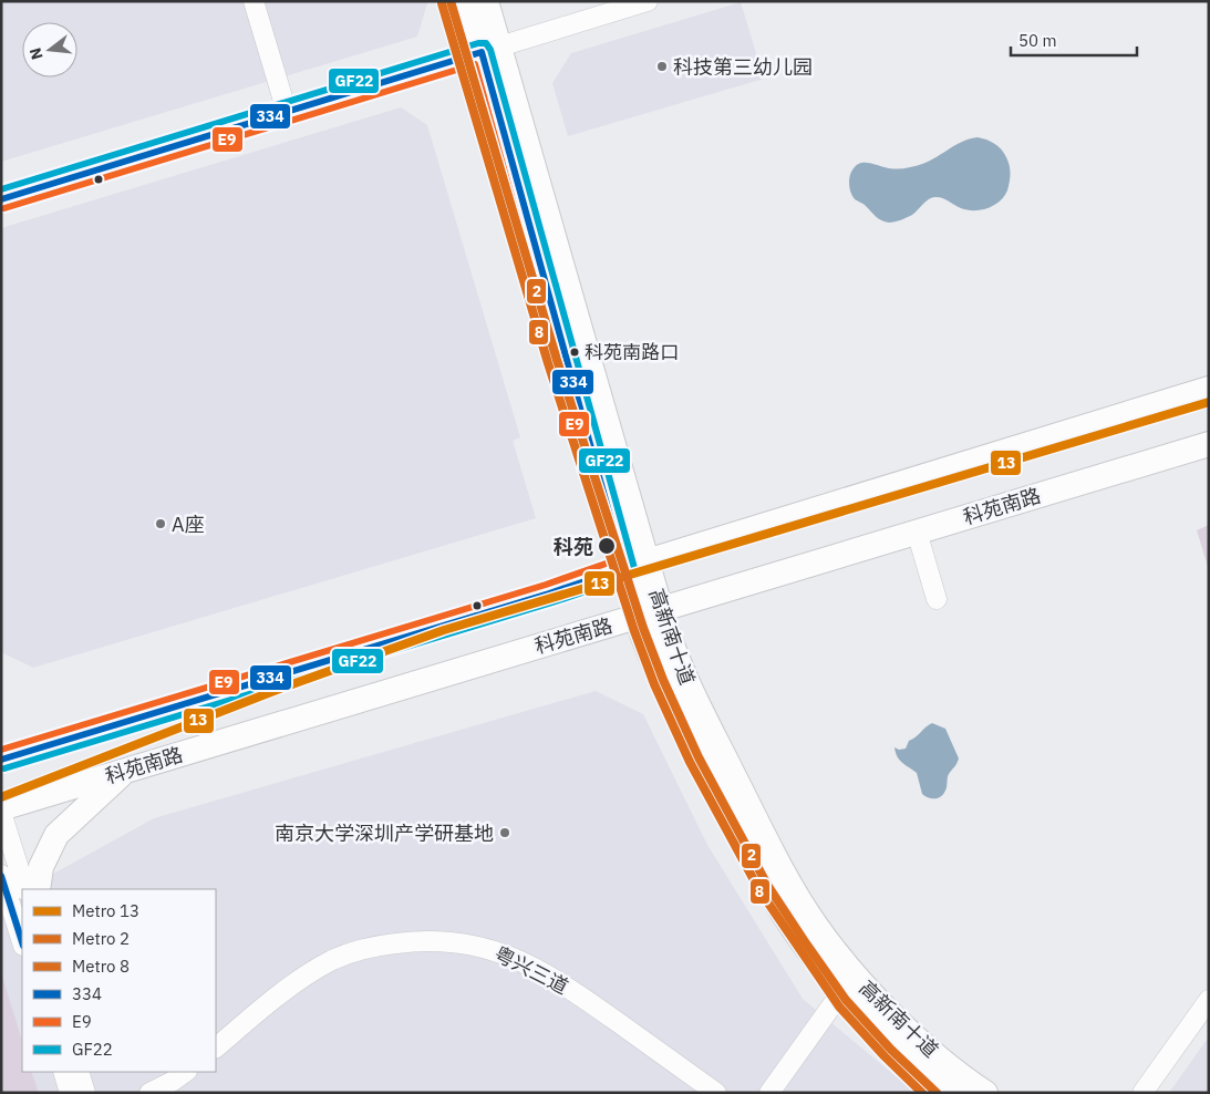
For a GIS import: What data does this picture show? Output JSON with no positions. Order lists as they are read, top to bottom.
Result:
{
  "streets": {
    "main road": ["科苑南路", "高新南十道"],
    "street": ["粤兴三道"]
  },
  "crossings": [
    ["科苑南路", "高新南十道"]
  ],
  "places": [
    "科技第三幼儿园",
    "科苑南路口",
    "A座",
    "科苑",
    "南京大学深圳产学研基地"
  ],
  "lines": [
    "metro line 2",
    "metro line 8",
    "transit line GF22",
    "transit line 334",
    "transit line E9",
    "metro line 13"
  ],
  "legend": [
    "Metro 13",
    "Metro 2",
    "Metro 8",
    "334",
    "E9",
    "GF22"
  ],
  "scale_bar": "50 m",
  "north": "left"
}
